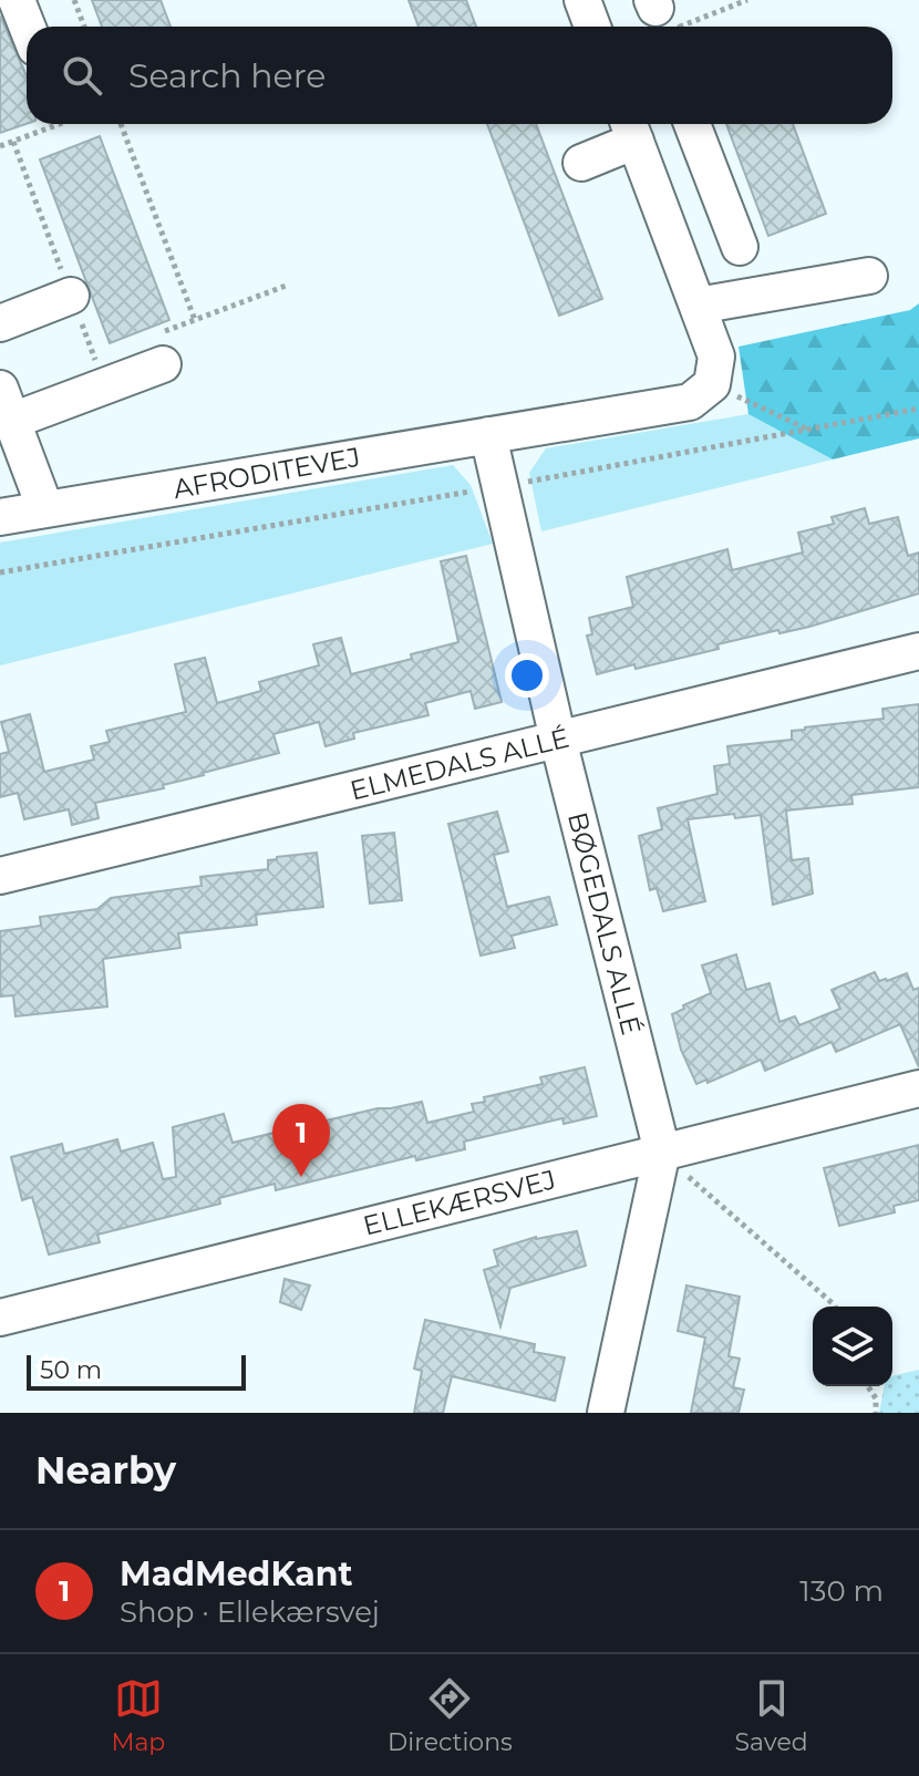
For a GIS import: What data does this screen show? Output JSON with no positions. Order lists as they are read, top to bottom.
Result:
{
  "streets": {
    "street": [
      "AFRODITEVEJ",
      "ELMEDALS ALLÉ",
      "BØGEDALS ALLÉ",
      "ELLEKÆRSVEJ"
    ]
  },
  "crossings": [
    ["AFRODITEVEJ", "BØGEDALS ALLÉ"],
    ["ELMEDALS ALLÉ", "BØGEDALS ALLÉ"],
    ["BØGEDALS ALLÉ", "ELLEKÆRSVEJ"]
  ],
  "scale_bar": "50 m",
  "page": {
    "search": "Search here",
    "pins": "1",
    "scale": "50 m",
    "heading": "Nearby",
    "list": [
      {
        "mark": "1",
        "name": "MadMedKant",
        "note": "Shop · Ellekærsvej",
        "value": "130 m"
      }
    ],
    "nav": ["Map", "Directions", "Saved"]
  }
}
